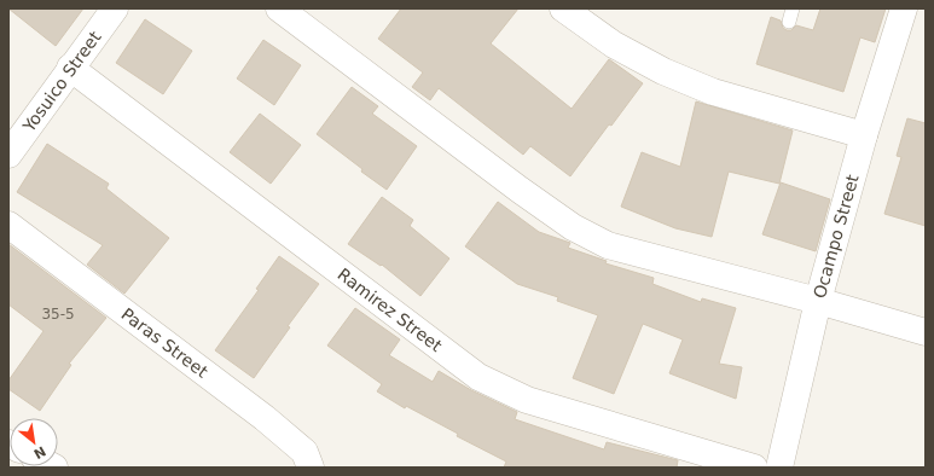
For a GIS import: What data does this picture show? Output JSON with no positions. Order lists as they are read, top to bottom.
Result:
{
  "streets": {
    "street": [
      "Yosuico Street",
      "Ocampo Street",
      "Ramirez Street",
      "Paras Street"
    ]
  },
  "crossings": [
    ["Yosuico Street", "Ramirez Street"]
  ],
  "house_numbers": ["35-5"],
  "north": "bottom right"
}
